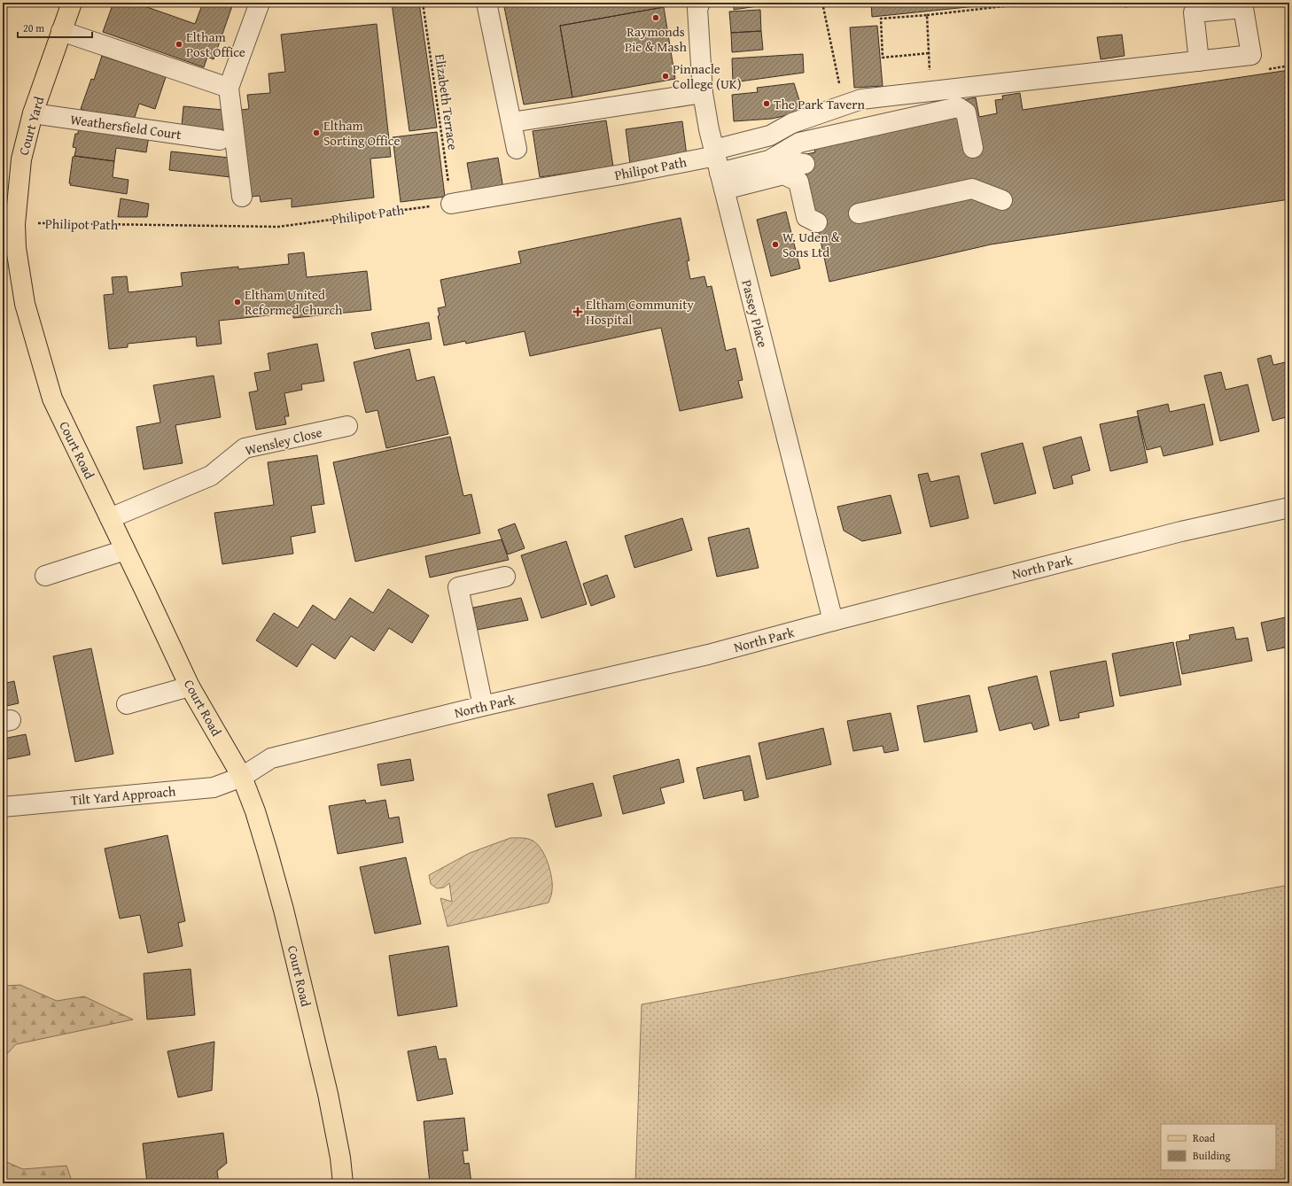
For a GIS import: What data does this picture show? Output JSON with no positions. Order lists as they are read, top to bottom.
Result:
{
  "streets": {
    "main road": ["Court Yard", "Court Road"],
    "street": [
      "Weathersfield Court",
      "Philipot Path",
      "Passey Place",
      "Wensley Close",
      "North Park",
      "Tilt Yard Approach"
    ],
    "path": ["Elizabeth Terrace"]
  },
  "crossings": [
    ["Elizabeth Terrace", "Philipot Path"],
    ["Court Yard", "Weathersfield Court"],
    ["Court Yard", "Philipot Path"],
    ["Court Yard", "Court Road"],
    ["Philipot Path", "Passey Place"],
    ["Passey Place", "North Park"],
    ["Wensley Close", "Court Road"],
    ["Court Road", "North Park"],
    ["Court Road", "Tilt Yard Approach"],
    ["North Park", "Tilt Yard Approach"]
  ],
  "places": {
    "other": [
      "Raymonds Pie & Mash",
      "Eltham Post Office",
      "Pinnacle College (UK)",
      "The Park Tavern",
      "Eltham Sorting Office",
      "W. Uden & Sons Ltd",
      "Eltham United Reformed Church"
    ],
    "health": ["Eltham Community Hospital"]
  },
  "legend": ["Road", "Building"],
  "scale_bar": "20 m"
}
